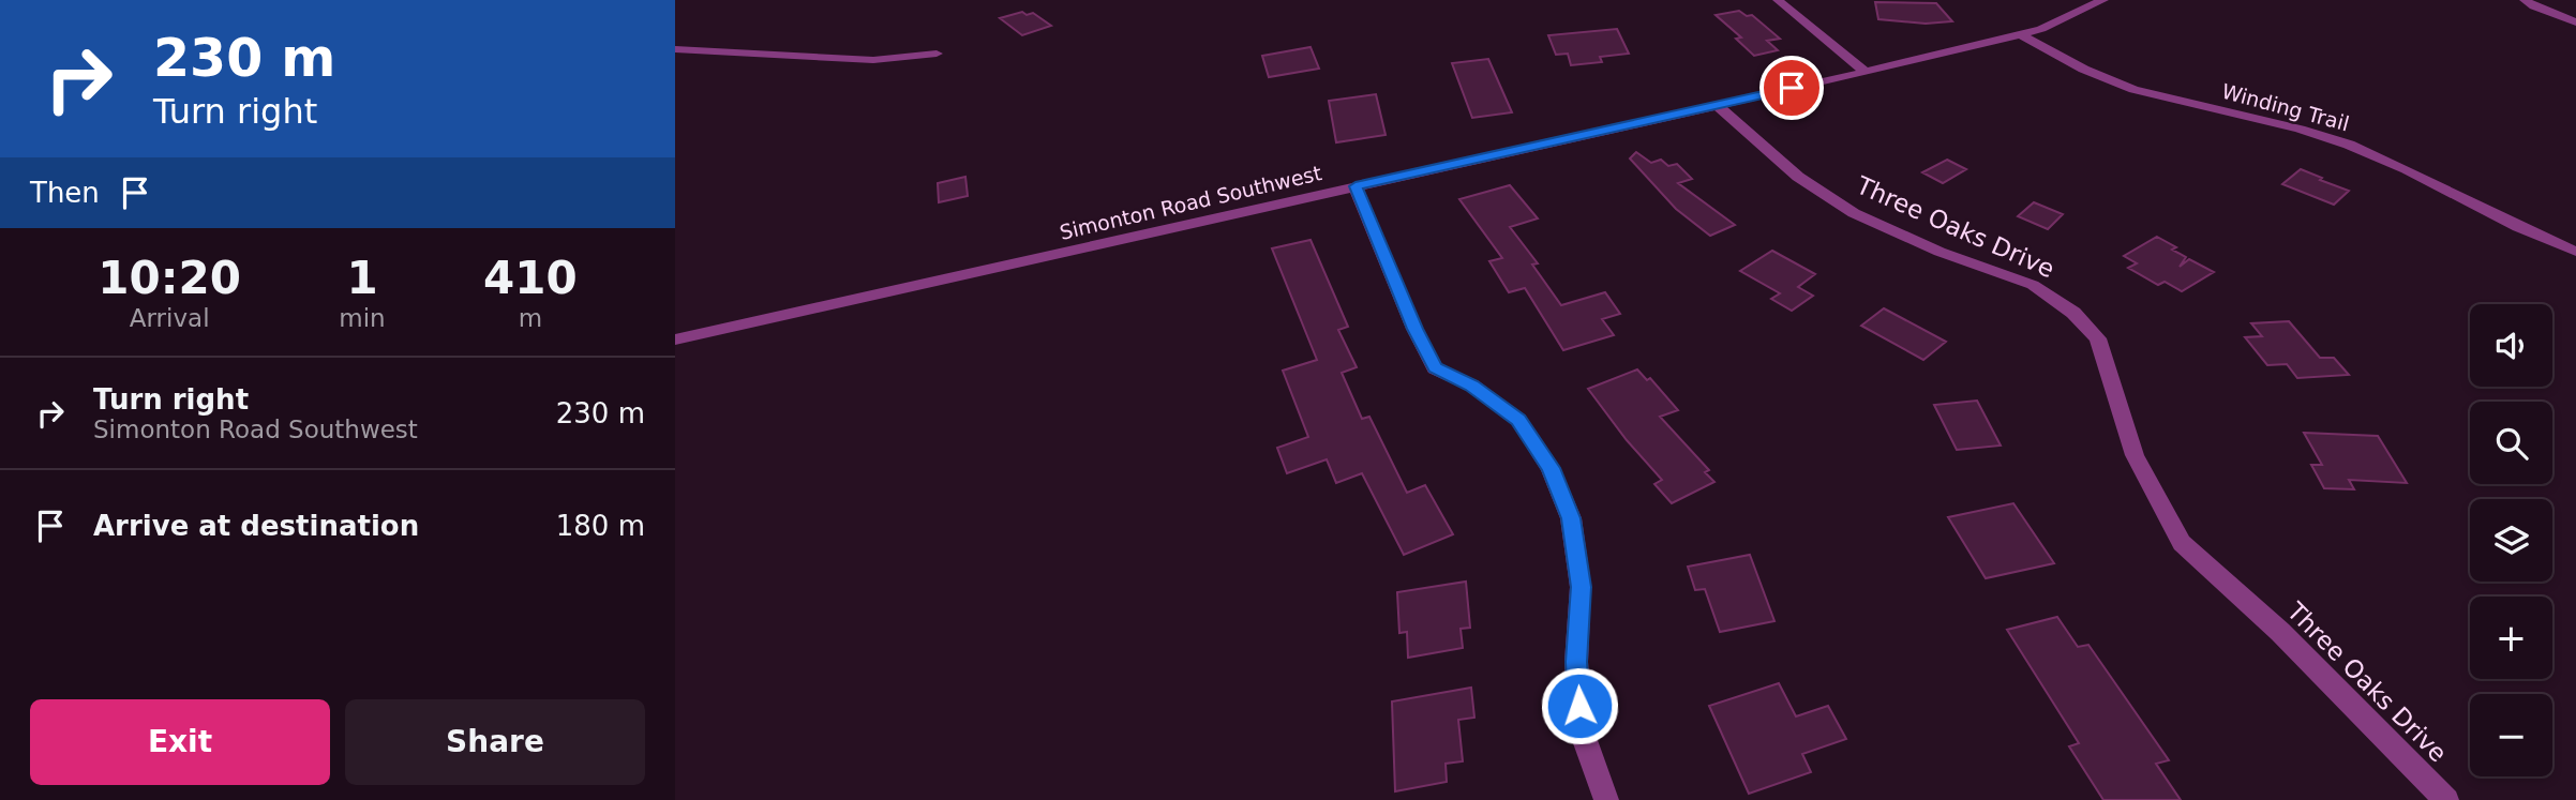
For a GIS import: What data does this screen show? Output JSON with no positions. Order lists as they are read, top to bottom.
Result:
{
  "streets": {
    "street": ["Winding Trail", "Simonton Road Southwest", "Three Oaks Drive"]
  },
  "crossings": [
    ["Winding Trail", "Simonton Road Southwest"],
    ["Simonton Road Southwest", "Three Oaks Drive"]
  ],
  "page": {
    "turn": ["230 m", "Turn right"],
    "then": "Then",
    "eta": [
      "10:20",
      "Arrival",
      "1",
      "min",
      "410",
      "m"
    ],
    "map_buttons": ["+", "−"],
    "list": [
      {
        "name": "Turn right",
        "note": "Simonton Road Southwest",
        "value": "230 m"
      },
      {
        "name": "Arrive at destination",
        "value": "180 m"
      }
    ],
    "buttons": ["Exit", "Share"]
  }
}
